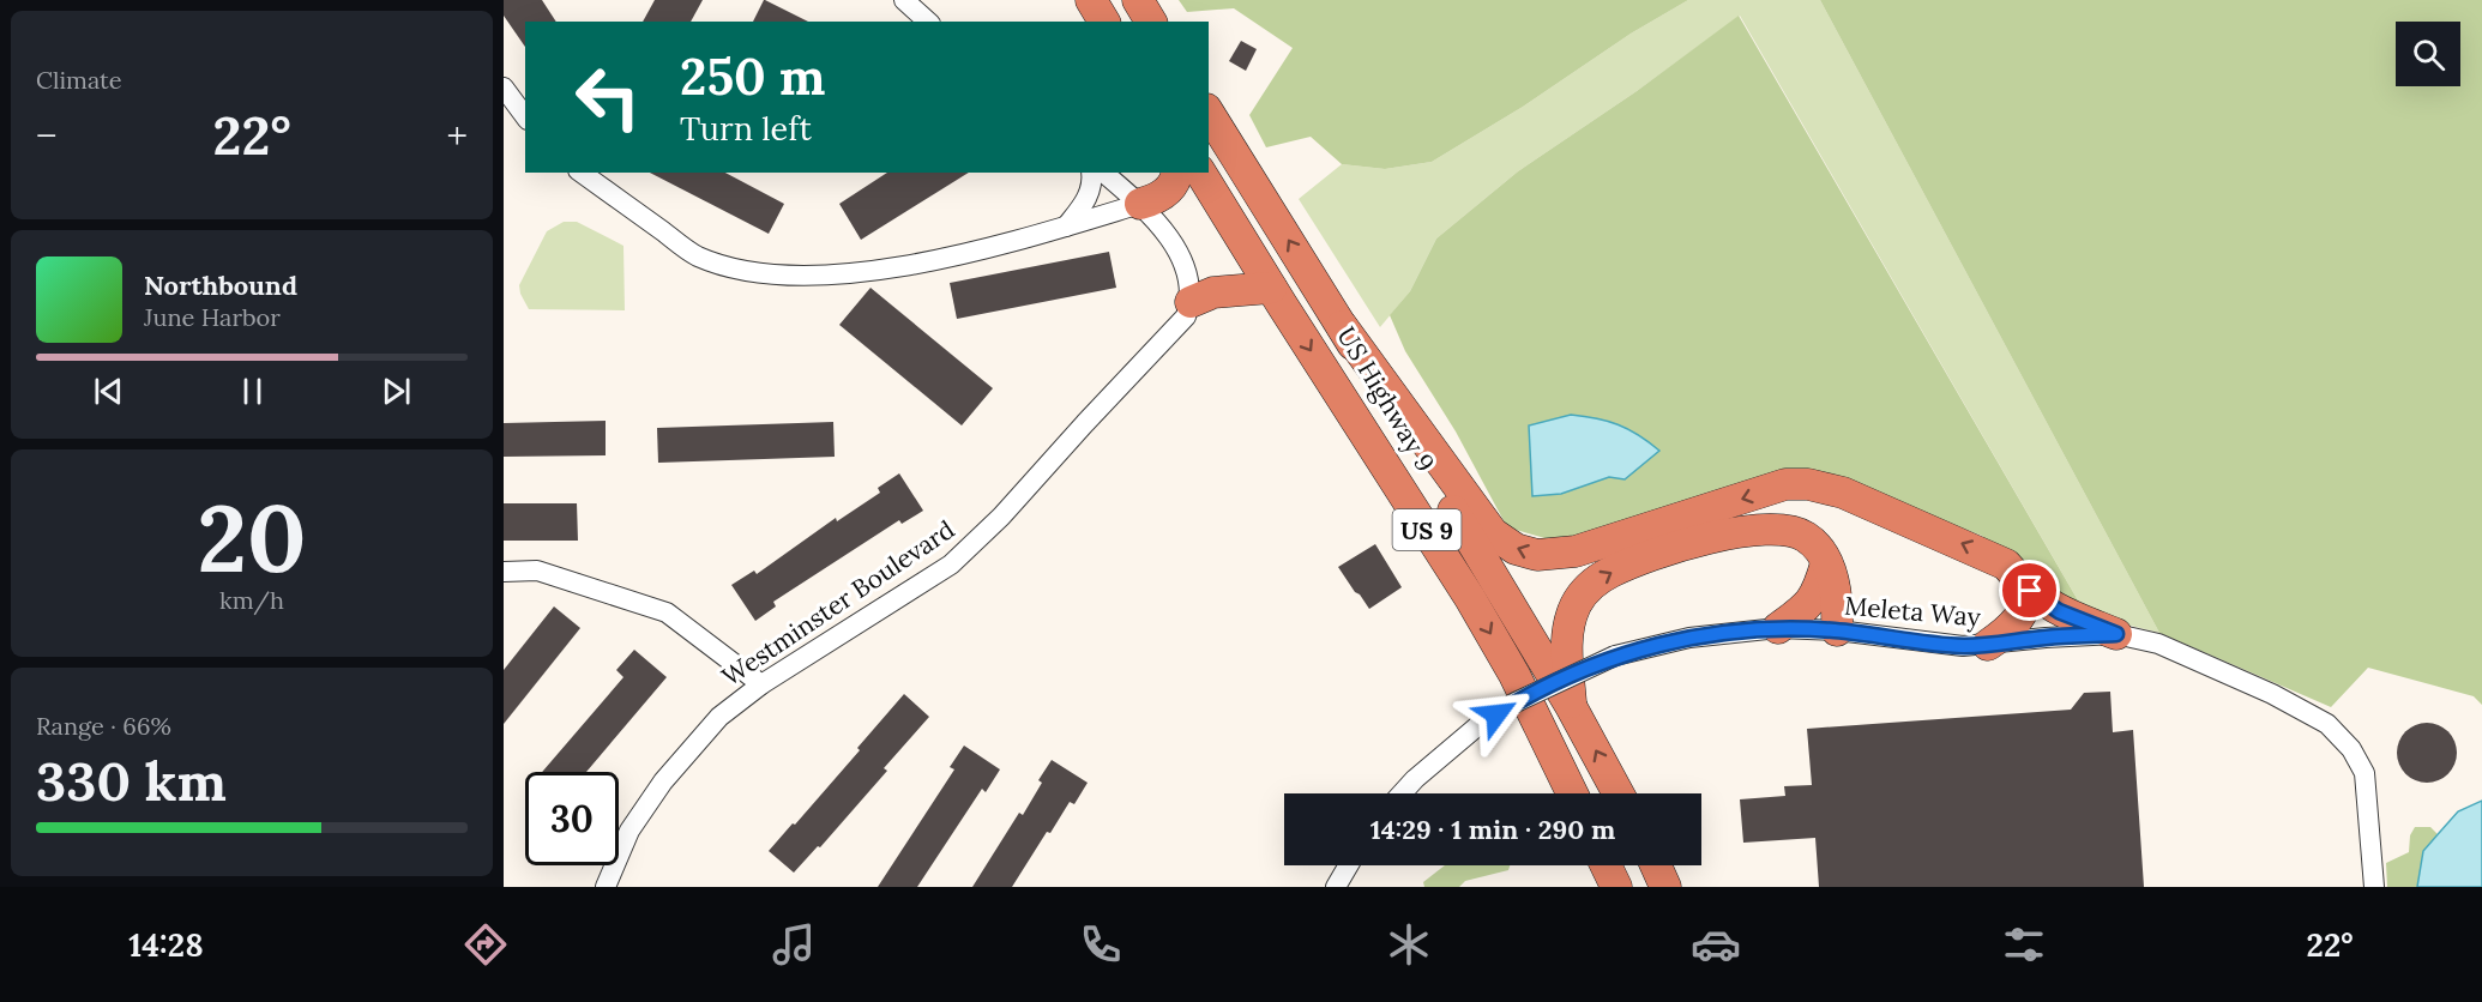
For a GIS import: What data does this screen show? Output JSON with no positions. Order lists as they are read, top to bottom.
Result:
{
  "streets": {
    "highway": ["US Highway 9", "US 9"],
    "street": ["Westminster Boulevard", "Meleta Way"]
  },
  "page": {
    "tile": [
      "Climate",
      ["20", "km/h"],
      ["Range · 66%", "330 km"]
    ],
    "turn": ["250 m", "Turn left"],
    "heat": ["−", "22°", "+"],
    "song": ["Northbound", "June Harbor"],
    "limit": "30",
    "trip": "14:29 · 1 min · 290 m",
    "tabs": ["14:28", "22°"]
  }
}
